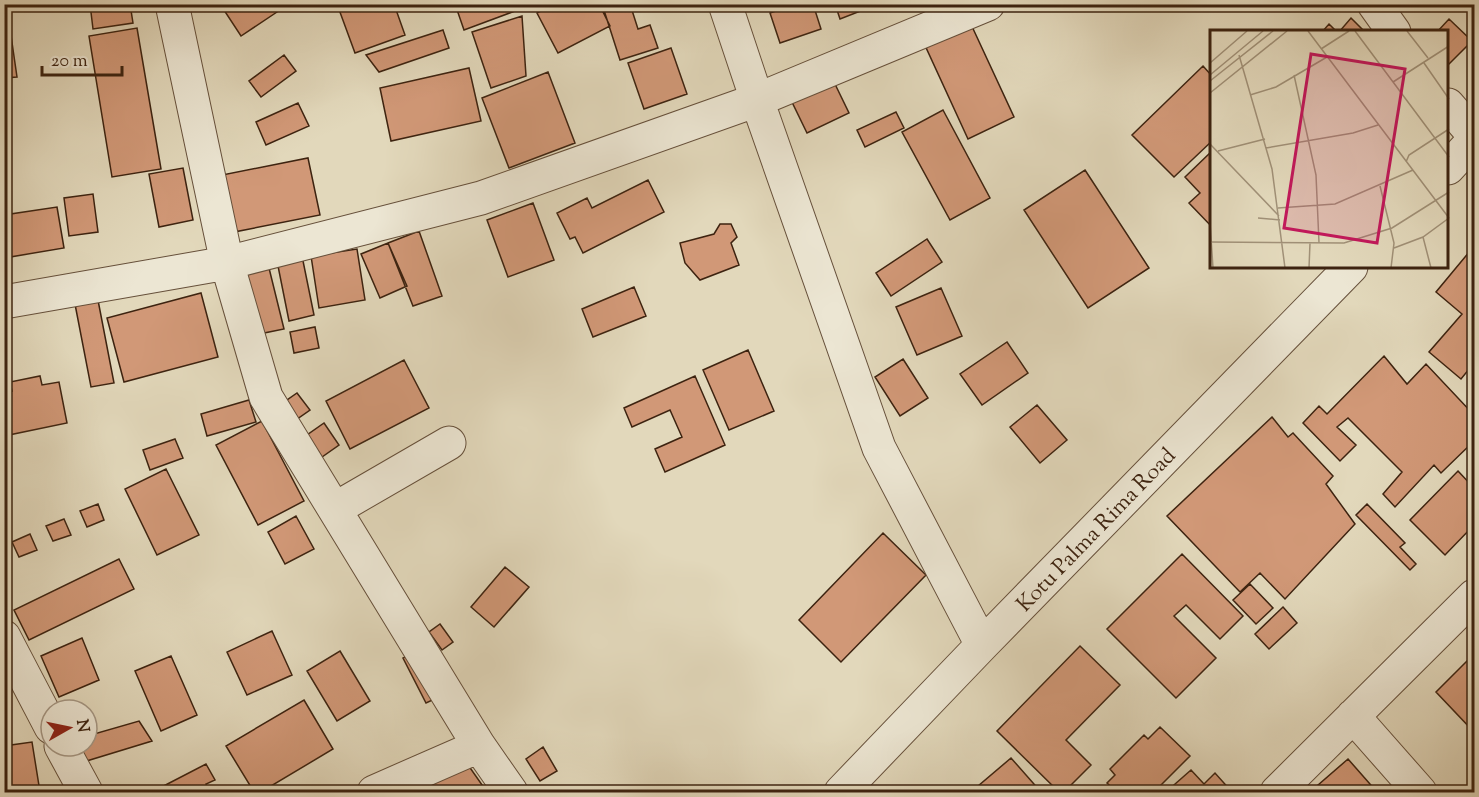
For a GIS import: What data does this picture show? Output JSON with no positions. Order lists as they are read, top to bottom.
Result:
{
  "streets": {
    "street": ["Kotu Palma Rima Road"]
  },
  "scale_bar": "20 m",
  "north": "right"
}
